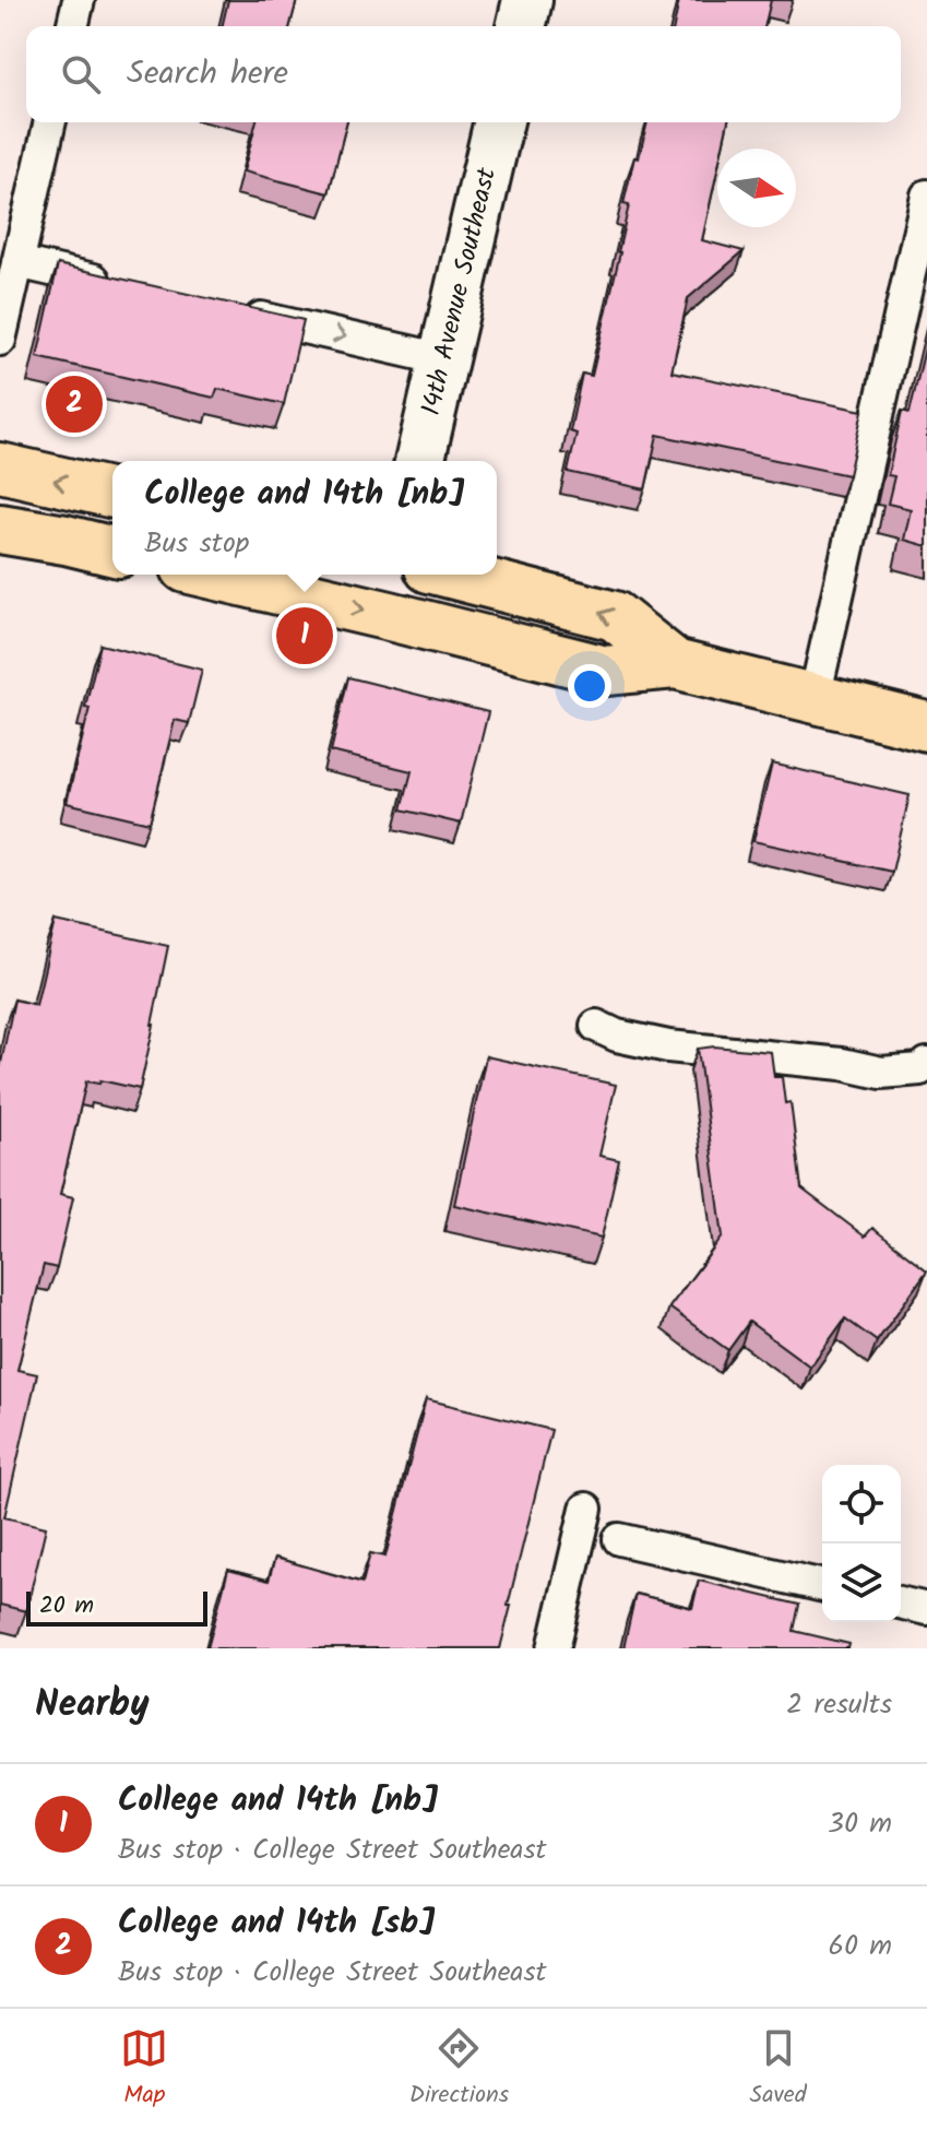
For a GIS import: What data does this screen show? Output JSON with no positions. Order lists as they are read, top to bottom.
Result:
{
  "streets": {
    "street": ["14th Avenue Southeast"]
  },
  "scale_bar": "20 m",
  "north": "right",
  "page": {
    "search": "Search here",
    "pins": ["2", "1"],
    "popup": ["College and 14th [nb]", "Bus stop"],
    "scale": "20 m",
    "heading": ["Nearby", "2 results"],
    "list": [
      {
        "mark": "1",
        "name": "College and 14th [nb]",
        "note": "Bus stop · College Street Southeast",
        "value": "30 m"
      },
      {
        "mark": "2",
        "name": "College and 14th [sb]",
        "note": "Bus stop · College Street Southeast",
        "value": "60 m"
      }
    ],
    "nav": ["Map", "Directions", "Saved"]
  }
}
